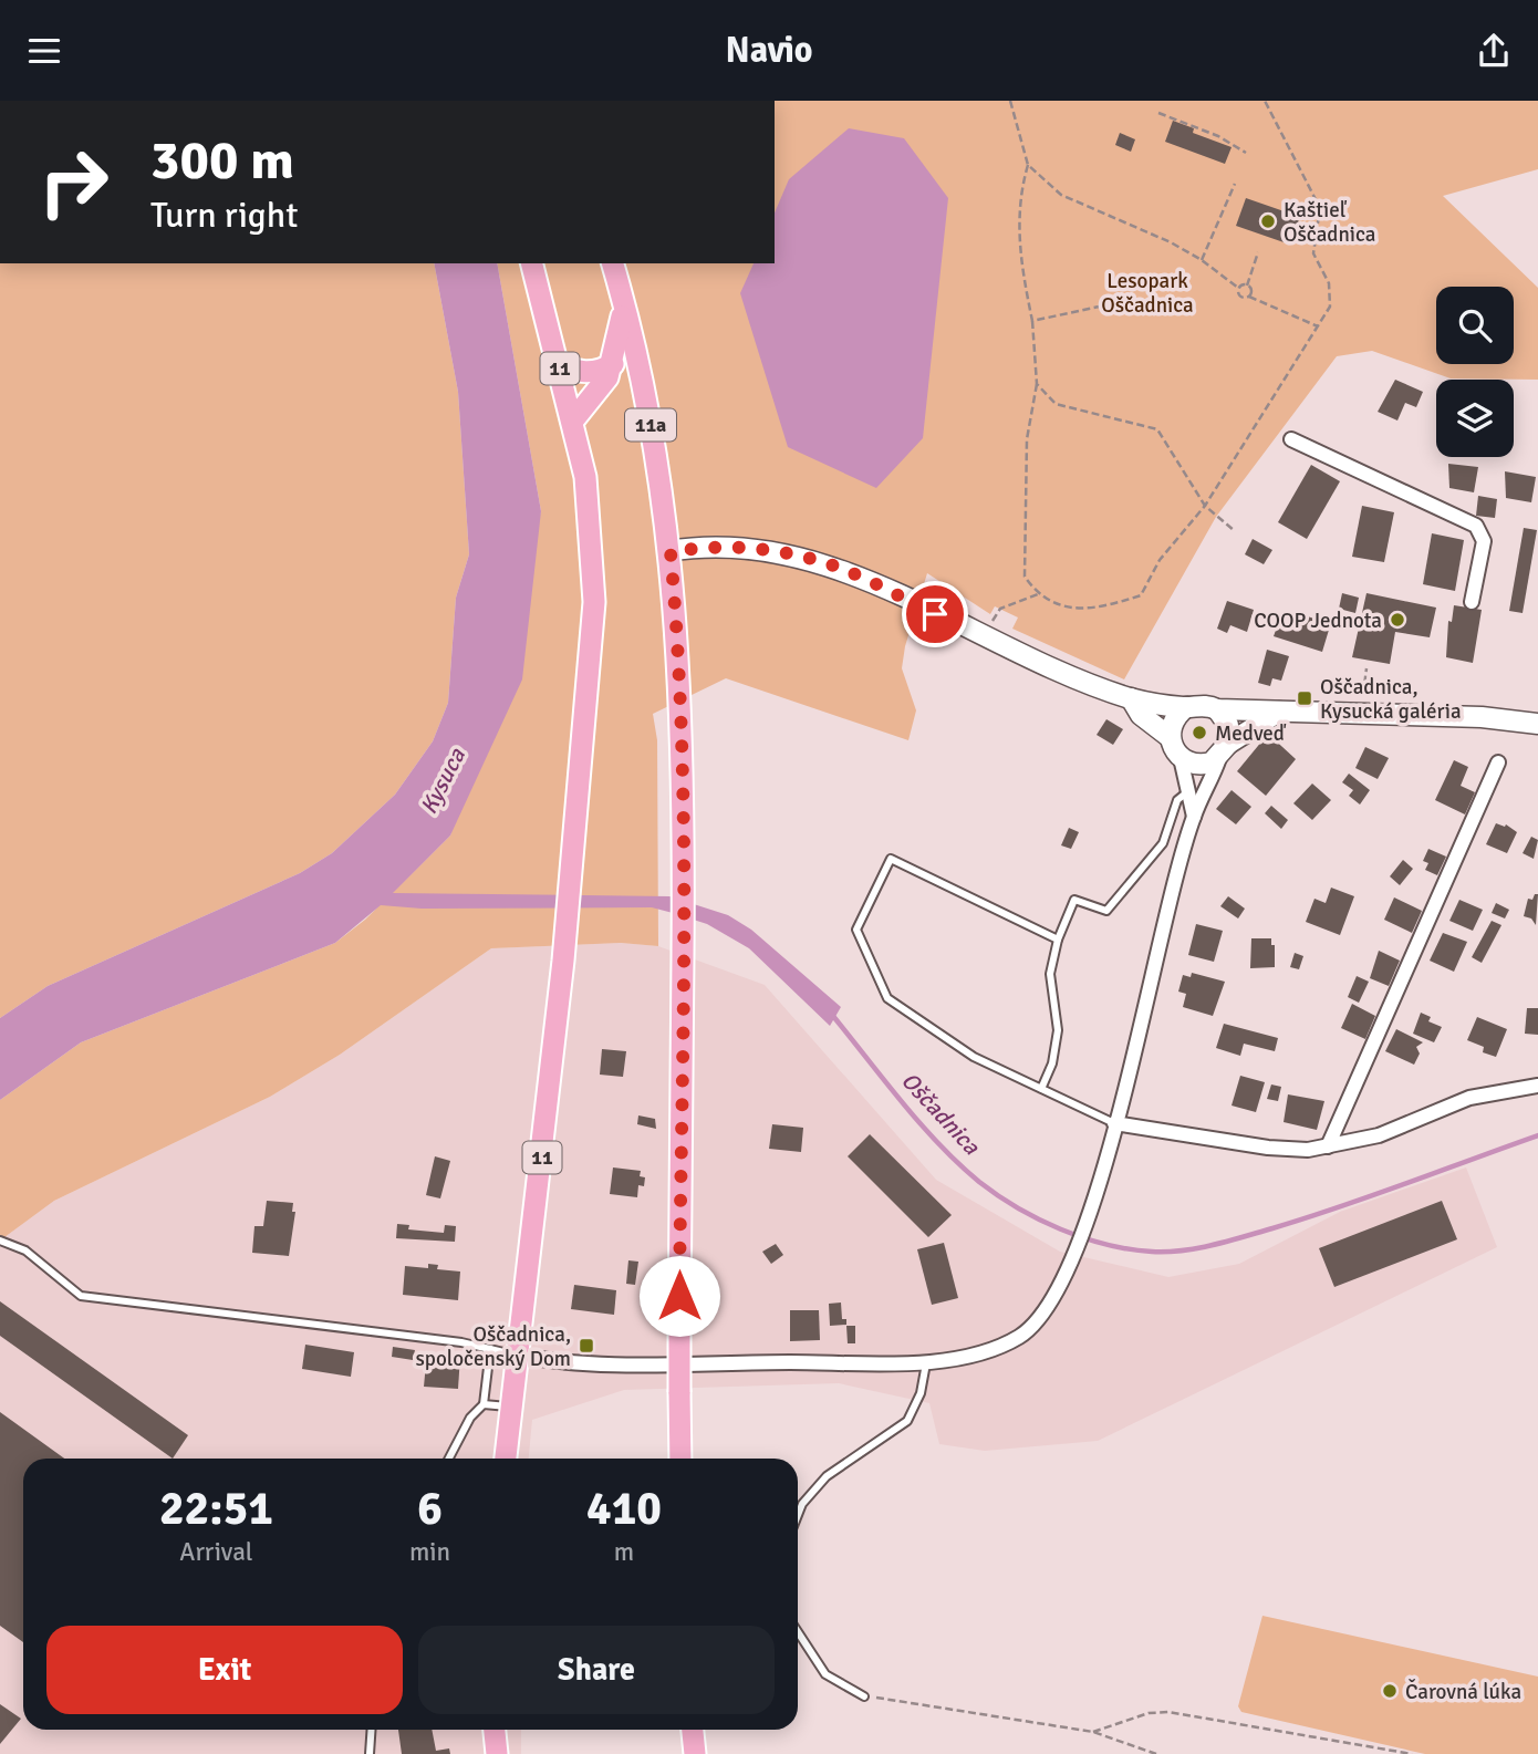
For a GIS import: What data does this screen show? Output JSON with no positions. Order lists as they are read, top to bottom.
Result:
{
  "streets": {
    "main road": ["11", "11a"]
  },
  "water": ["Kysuca", "Oščadnica"],
  "parks": ["Lesopark Oščadnica"],
  "places": {
    "other": [
      "Kaštieľ Oščadnica",
      "COOP Jednota",
      "Medveď",
      "Čarovná lúka"
    ],
    "transit": ["Oščadnica, Kysucká galéria", "Oščadnica, spoločenský Dom"]
  },
  "page": {
    "header": "Navio",
    "turn": ["300 m", "Turn right"],
    "eta": [
      "22:51",
      "Arrival",
      "6",
      "min",
      "410",
      "m"
    ],
    "buttons": ["Exit", "Share"]
  }
}
